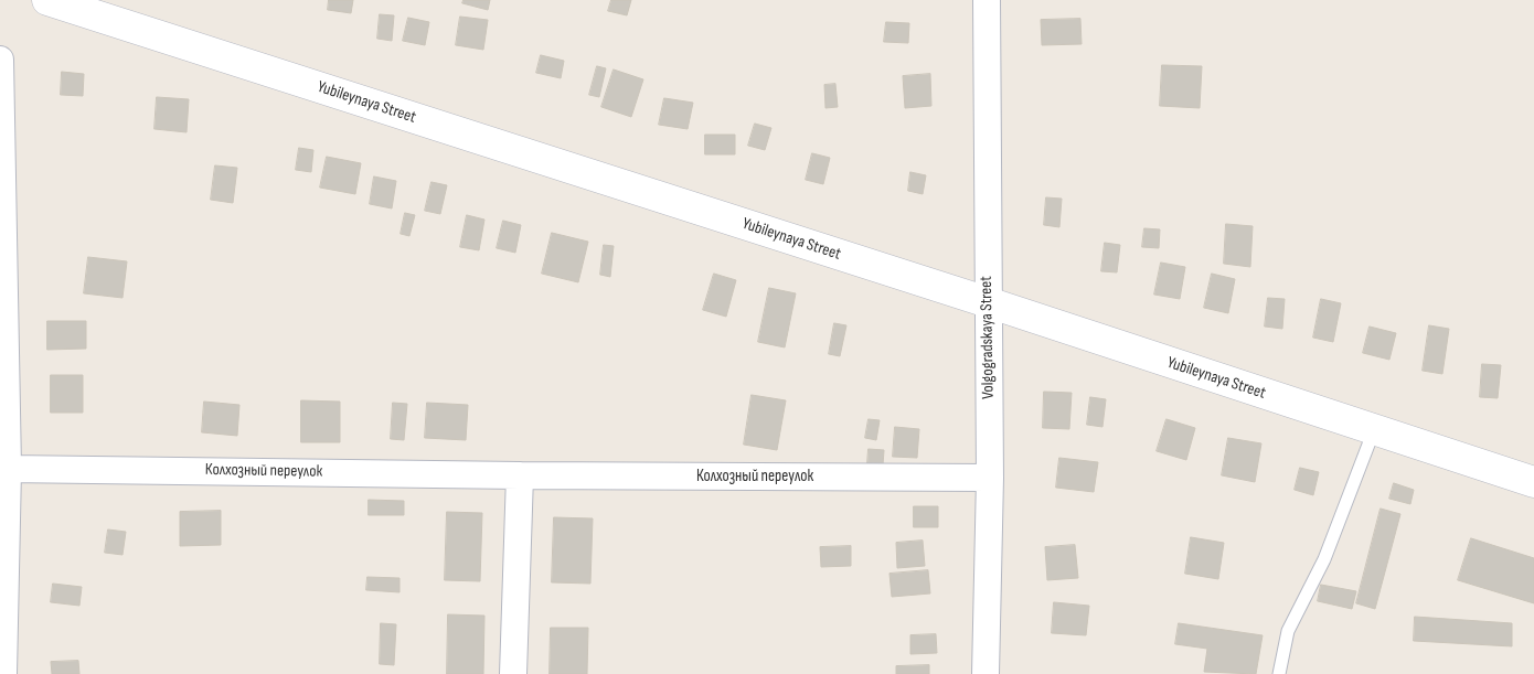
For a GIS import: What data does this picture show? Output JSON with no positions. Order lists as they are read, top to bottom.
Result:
{
  "streets": {
    "street": ["Yubileynaya Street", "Volgogradskaya Street", "Колхозный переулок"]
  },
  "crossings": [
    ["Yubileynaya Street", "Volgogradskaya Street"],
    ["Volgogradskaya Street", "Колхозный переулок"]
  ]
}
